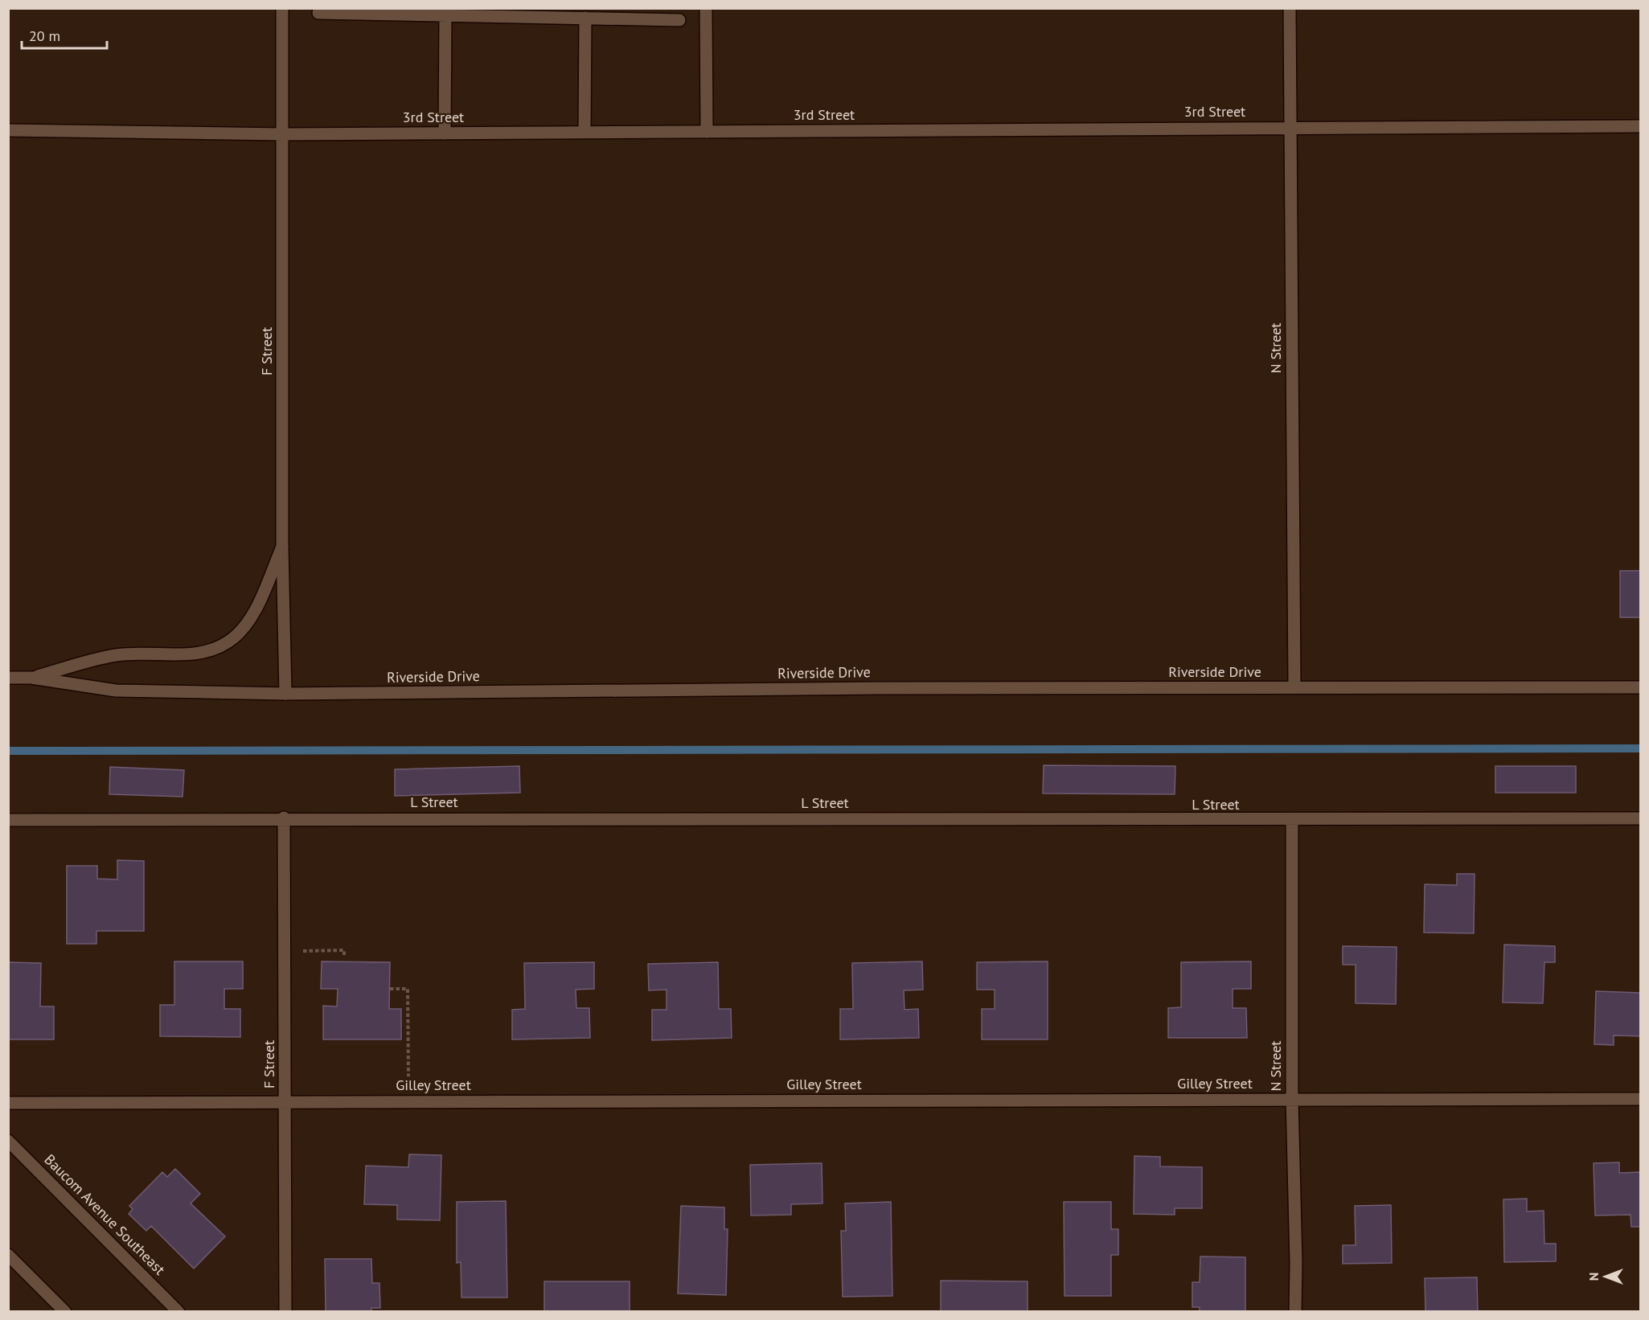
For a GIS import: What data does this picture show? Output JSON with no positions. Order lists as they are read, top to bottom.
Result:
{
  "streets": {
    "street": [
      "3rd Street",
      "N Street",
      "F Street",
      "Riverside Drive",
      "L Street",
      "Gilley Street",
      "Baucom Avenue Southeast"
    ]
  },
  "crossings": [
    ["3rd Street", "N Street"],
    ["3rd Street", "F Street"],
    ["N Street", "Riverside Drive"],
    ["N Street", "L Street"],
    ["N Street", "Gilley Street"],
    ["F Street", "Riverside Drive"],
    ["F Street", "L Street"],
    ["F Street", "Gilley Street"]
  ],
  "scale_bar": "20 m",
  "north": "left"
}
